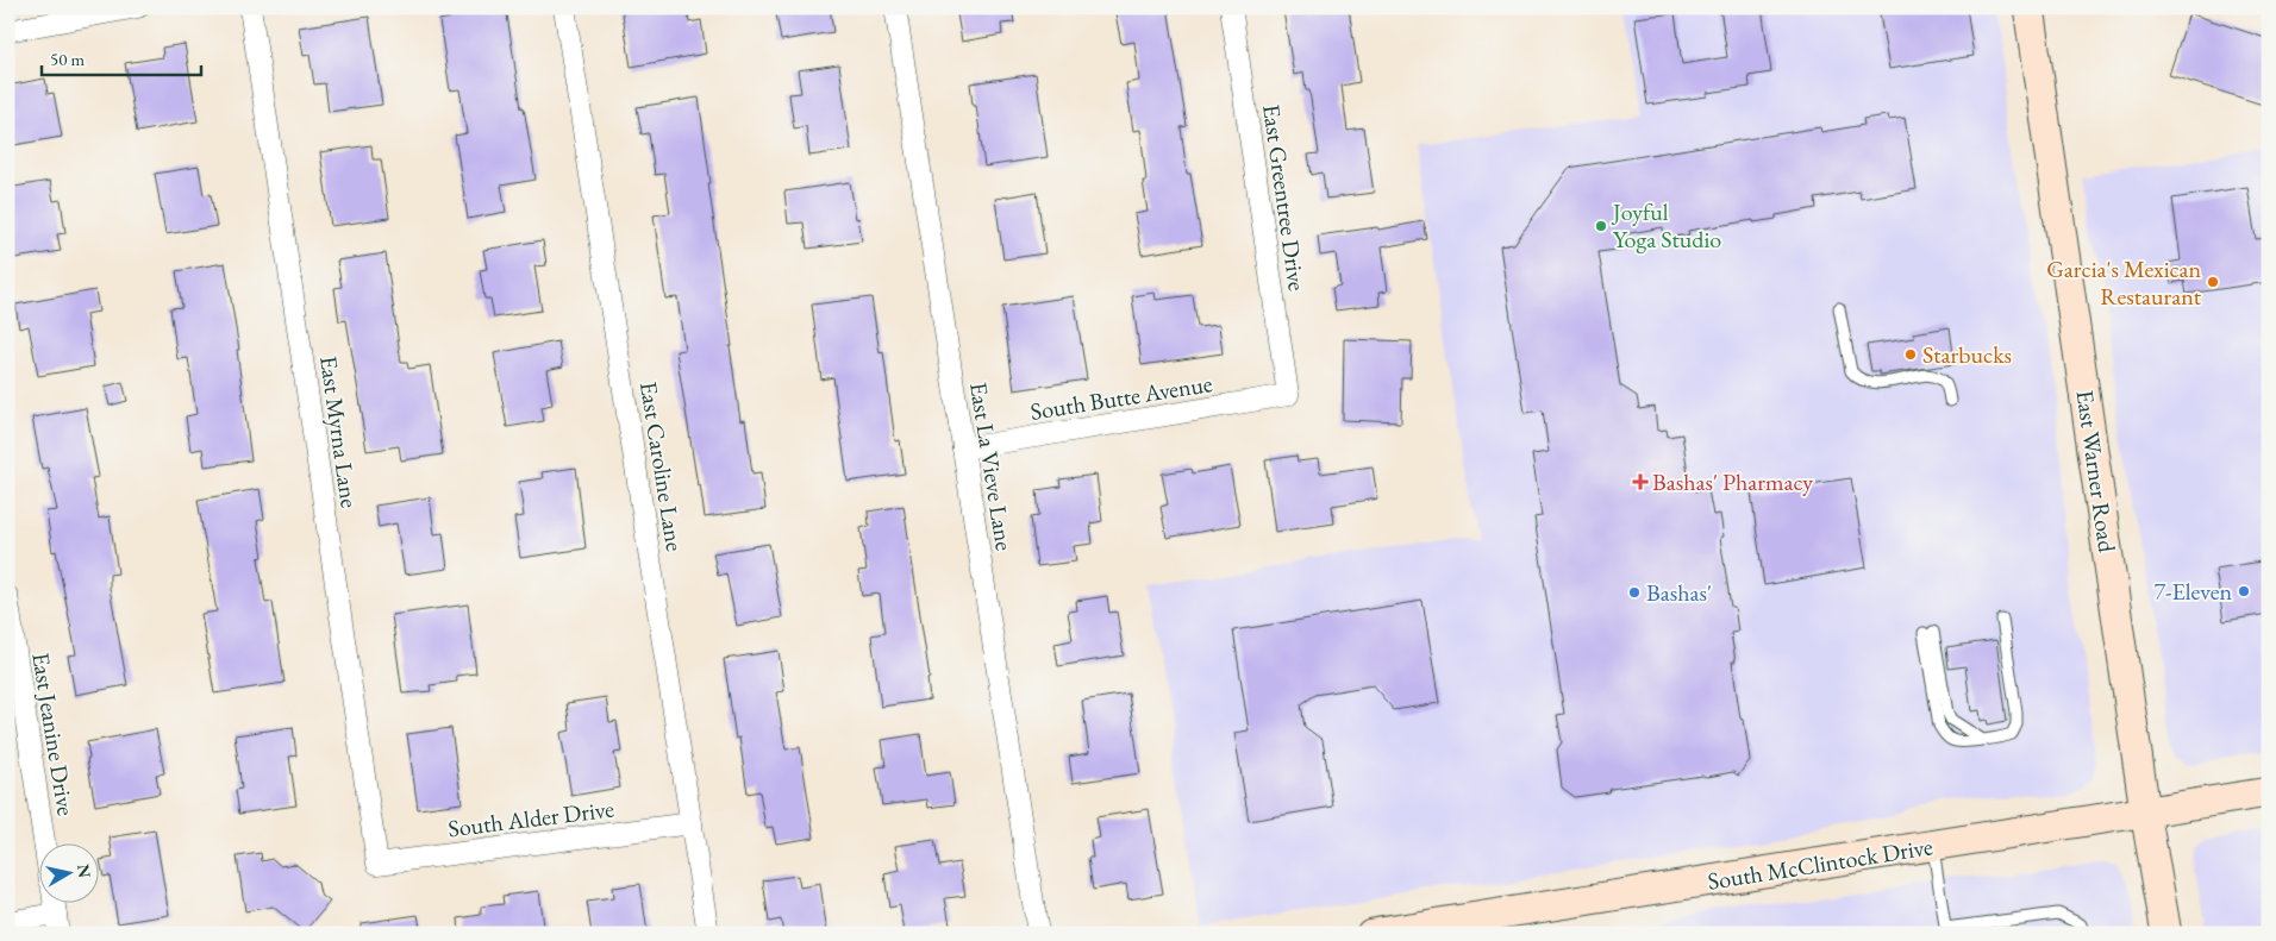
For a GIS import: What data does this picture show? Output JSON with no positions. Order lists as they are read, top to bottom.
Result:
{
  "streets": {
    "main road": ["East Warner Road", "South McClintock Drive"],
    "street": [
      "East Greentree Drive",
      "South Butte Avenue",
      "East Myrna Lane",
      "East Caroline Lane",
      "East La Vieve Lane",
      "East Jeanine Drive",
      "South Alder Drive"
    ]
  },
  "crossings": [
    ["East Greentree Drive", "South Butte Avenue"],
    ["South Butte Avenue", "East La Vieve Lane"],
    ["East Myrna Lane", "South Alder Drive"],
    ["East Caroline Lane", "South Alder Drive"],
    ["East Warner Road", "South McClintock Drive"]
  ],
  "places": {
    "other": [
      "Joyful Yoga Studio",
      "Garcia's Mexican Restaurant",
      "Starbucks",
      "7-Eleven",
      "Bashas'"
    ],
    "health": ["Bashas' Pharmacy"]
  },
  "scale_bar": "50 m",
  "north": "right"
}
